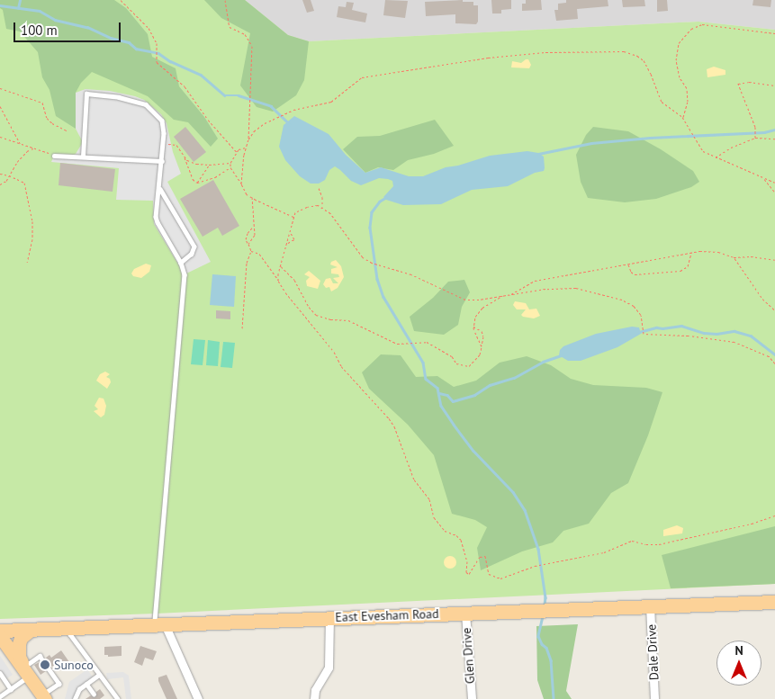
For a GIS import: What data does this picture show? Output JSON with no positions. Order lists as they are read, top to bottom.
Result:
{
  "streets": {
    "main road": ["East Evesham Road"],
    "street": ["Dale Drive", "Glen Drive"]
  },
  "crossings": [
    ["East Evesham Road", "Dale Drive"],
    ["East Evesham Road", "Glen Drive"]
  ],
  "places": ["Sunoco"],
  "scale_bar": "100 m",
  "north": "top"
}
